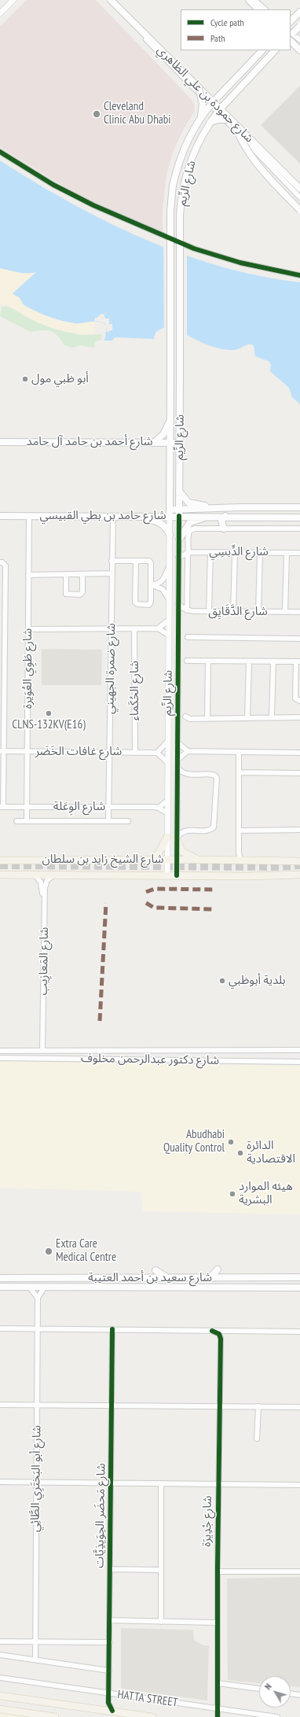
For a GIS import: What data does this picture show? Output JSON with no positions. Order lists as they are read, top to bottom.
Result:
{
  "streets": {
    "main road": [
      "شارع حمودة بن علي الظاهري",
      "شارع الرِّيم",
      "شارع أحمد بن حامد آل حامد",
      "شارع حامد بن بطي القبيسي",
      "شارع الشيخ زايد بن سلطان",
      "شارع سعيد بن أحمد العتيبة"
    ],
    "street": [
      "شارع الدِّبسِي",
      "شارع الدَّقَايِق",
      "شارع طَوِي العُوَيرة",
      "شارع ضمرة الجهيني",
      "شارع الحُكَماء",
      "شارع غافات الخَضَر",
      "شارع الوِعَلة",
      "شارع المَعازِيب",
      "شارع دكتور عبدالرحمن مخلوف",
      "شارع أبو البَختَرِي الطَّائِي",
      "شارع مَحضَر الحِوَيذِيَّات",
      "شارع جْدِيرَة",
      "HATTA STREET"
    ]
  },
  "crossings": [
    ["شارع حمودة بن علي الظاهري", "شارع الرِّيم"],
    ["شارع الرِّيم", "شارع أحمد بن حامد آل حامد"],
    ["شارع الرِّيم", "شارع حامد بن بطي القبيسي"],
    ["شارع الرِّيم", "شارع الدِّبسِي"],
    ["شارع الرِّيم", "شارع الشيخ زايد بن سلطان"],
    ["شارع حامد بن بطي القبيسي", "شارع طَوِي العُوَيرة"],
    ["شارع حامد بن بطي القبيسي", "شارع ضمرة الجهيني"],
    ["شارع طَوِي العُوَيرة", "شارع غافات الخَضَر"],
    ["شارع طَوِي العُوَيرة", "شارع الوِعَلة"],
    ["شارع ضمرة الجهيني", "شارع غافات الخَضَر"],
    ["شارع ضمرة الجهيني", "شارع الوِعَلة"],
    ["شارع الحُكَماء", "شارع غافات الخَضَر"],
    ["شارع الشيخ زايد بن سلطان", "شارع المَعازِيب"],
    ["شارع المَعازِيب", "شارع دكتور عبدالرحمن مخلوف"],
    ["شارع مَحضَر الحِوَيذِيَّات", "HATTA STREET"],
    ["شارع جْدِيرَة", "HATTA STREET"]
  ],
  "places": [
    "Cleveland Clinic Abu Dhabi",
    "أبو ظبي مول",
    "CLNS-132KV(E16)",
    "بلدية أبوظبي",
    "Abudhabi Quality Control",
    "الدائرة الاقتصادية",
    "هيئه الموارد البشرية",
    "Extra Care Medical Centre"
  ],
  "legend": ["Cycle path", "Path"],
  "north": "top left"
}
